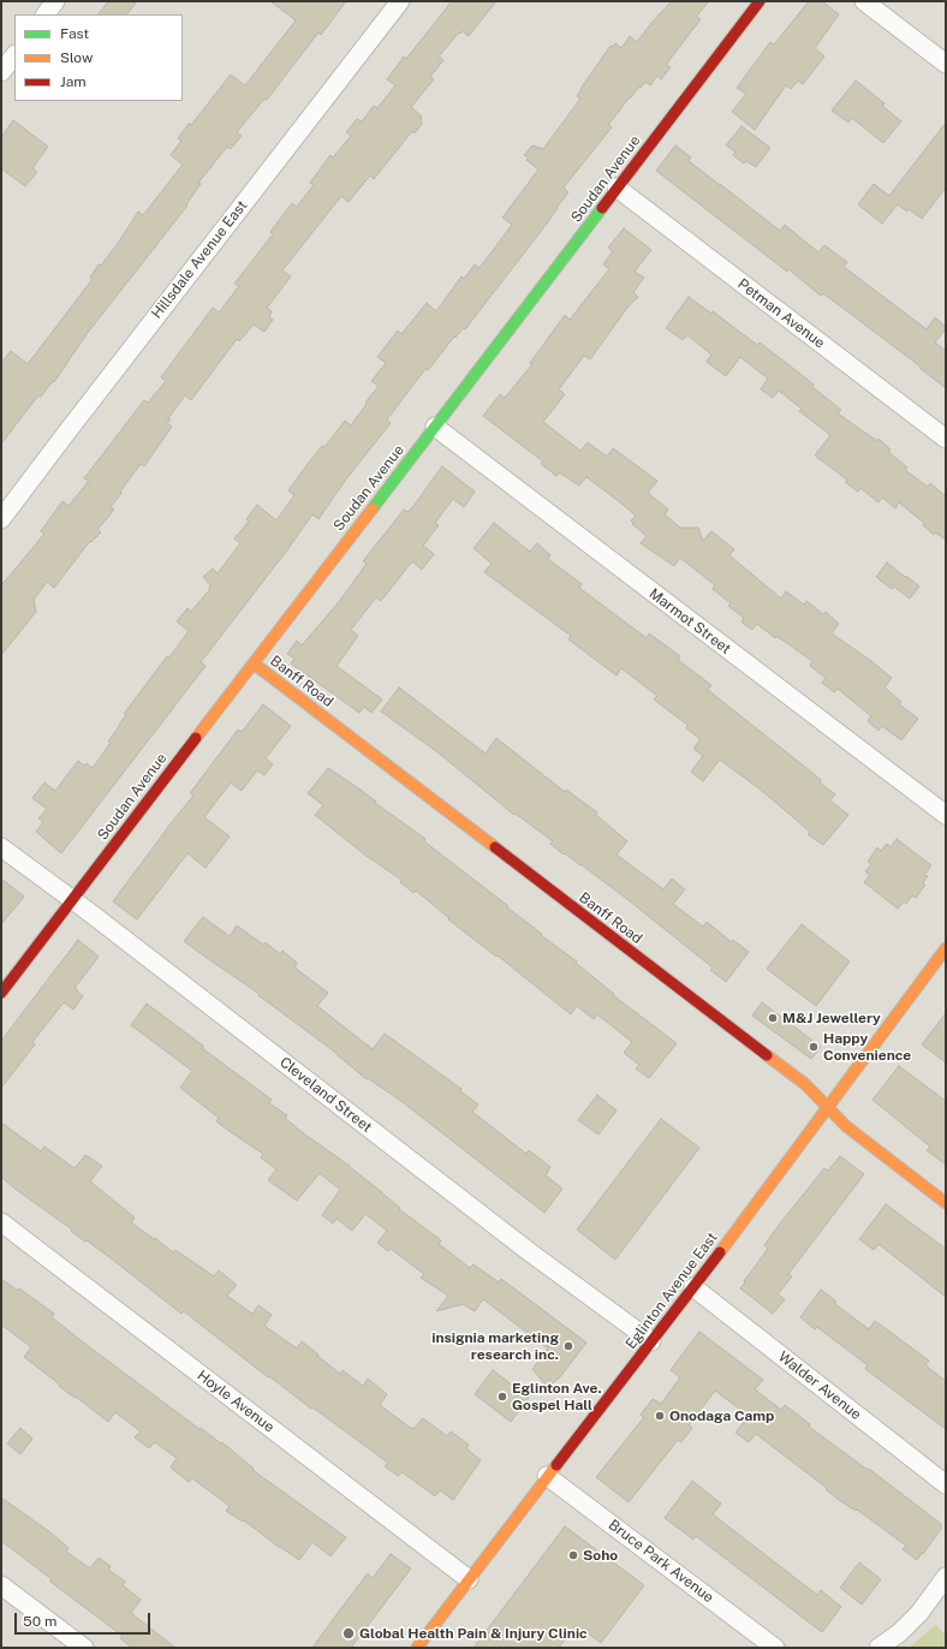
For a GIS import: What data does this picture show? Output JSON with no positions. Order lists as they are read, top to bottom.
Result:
{
  "streets": {
    "street": [
      "Soudan Avenue",
      "Hillsdale Avenue East",
      "Petman Avenue",
      "Marmot Street",
      "Banff Road",
      "Cleveland Street",
      "Eglinton Avenue East",
      "Walder Avenue",
      "Hoyle Avenue",
      "Bruce Park Avenue"
    ]
  },
  "crossings": [
    ["Soudan Avenue", "Petman Avenue"],
    ["Soudan Avenue", "Marmot Street"],
    ["Soudan Avenue", "Banff Road"],
    ["Soudan Avenue", "Cleveland Street"],
    ["Banff Road", "Eglinton Avenue East"],
    ["Cleveland Street", "Eglinton Avenue East"],
    ["Eglinton Avenue East", "Walder Avenue"],
    ["Eglinton Avenue East", "Hoyle Avenue"],
    ["Eglinton Avenue East", "Bruce Park Avenue"]
  ],
  "places": [
    "M&J Jewellery",
    "Happy Convenience",
    "insignia marketing research inc.",
    "Eglinton Ave. Gospel Hall",
    "Onodaga Camp",
    "Soho",
    "Global Health Pain & Injury Clinic"
  ],
  "legend": ["Fast", "Slow", "Jam"],
  "scale_bar": "50 m"
}
